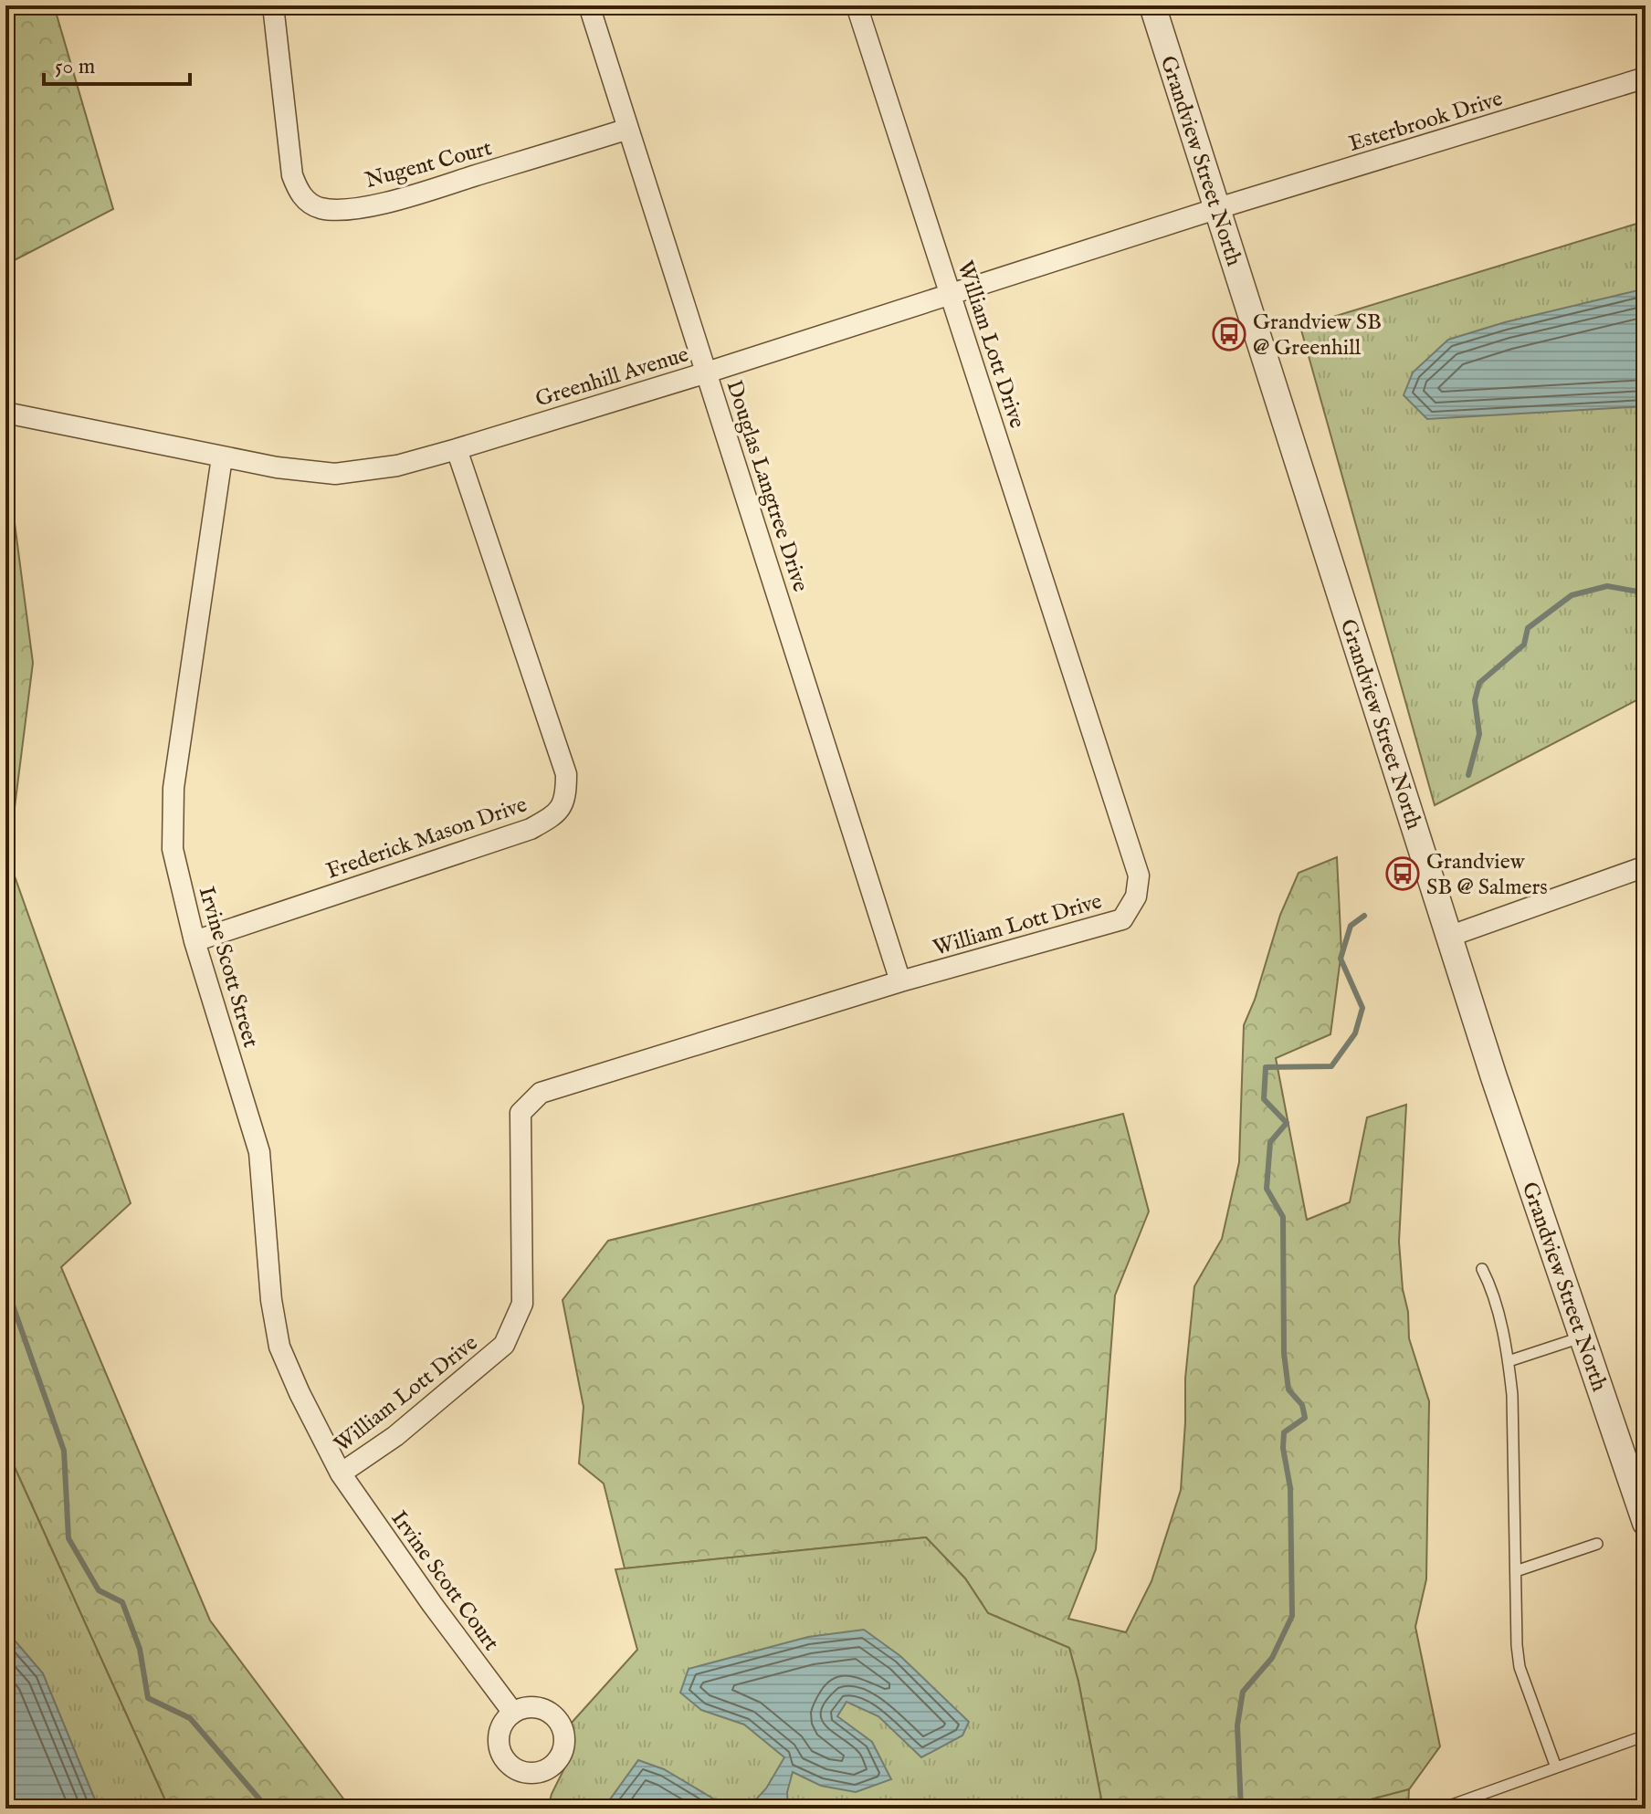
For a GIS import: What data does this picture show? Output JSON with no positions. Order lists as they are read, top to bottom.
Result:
{
  "streets": {
    "street": [
      "Esterbrook Drive",
      "Grandview Street North",
      "Nugent Court",
      "William Lott Drive",
      "Greenhill Avenue",
      "Douglas Langtree Drive",
      "Frederick Mason Drive",
      "Irvine Scott Street",
      "Irvine Scott Court"
    ]
  },
  "crossings": [
    ["Esterbrook Drive", "Grandview Street North"],
    ["Esterbrook Drive", "Greenhill Avenue"],
    ["Grandview Street North", "Greenhill Avenue"],
    ["Nugent Court", "Douglas Langtree Drive"],
    ["William Lott Drive", "Greenhill Avenue"],
    ["William Lott Drive", "Douglas Langtree Drive"],
    ["William Lott Drive", "Irvine Scott Street"],
    ["William Lott Drive", "Irvine Scott Court"],
    ["Greenhill Avenue", "Douglas Langtree Drive"],
    ["Greenhill Avenue", "Frederick Mason Drive"],
    ["Greenhill Avenue", "Irvine Scott Street"],
    ["Frederick Mason Drive", "Irvine Scott Street"],
    ["Irvine Scott Street", "Irvine Scott Court"]
  ],
  "places": {
    "bus stop": ["Grandview SB @ Greenhill", "Grandview SB @ Salmers"]
  },
  "scale_bar": "50 m"
}
